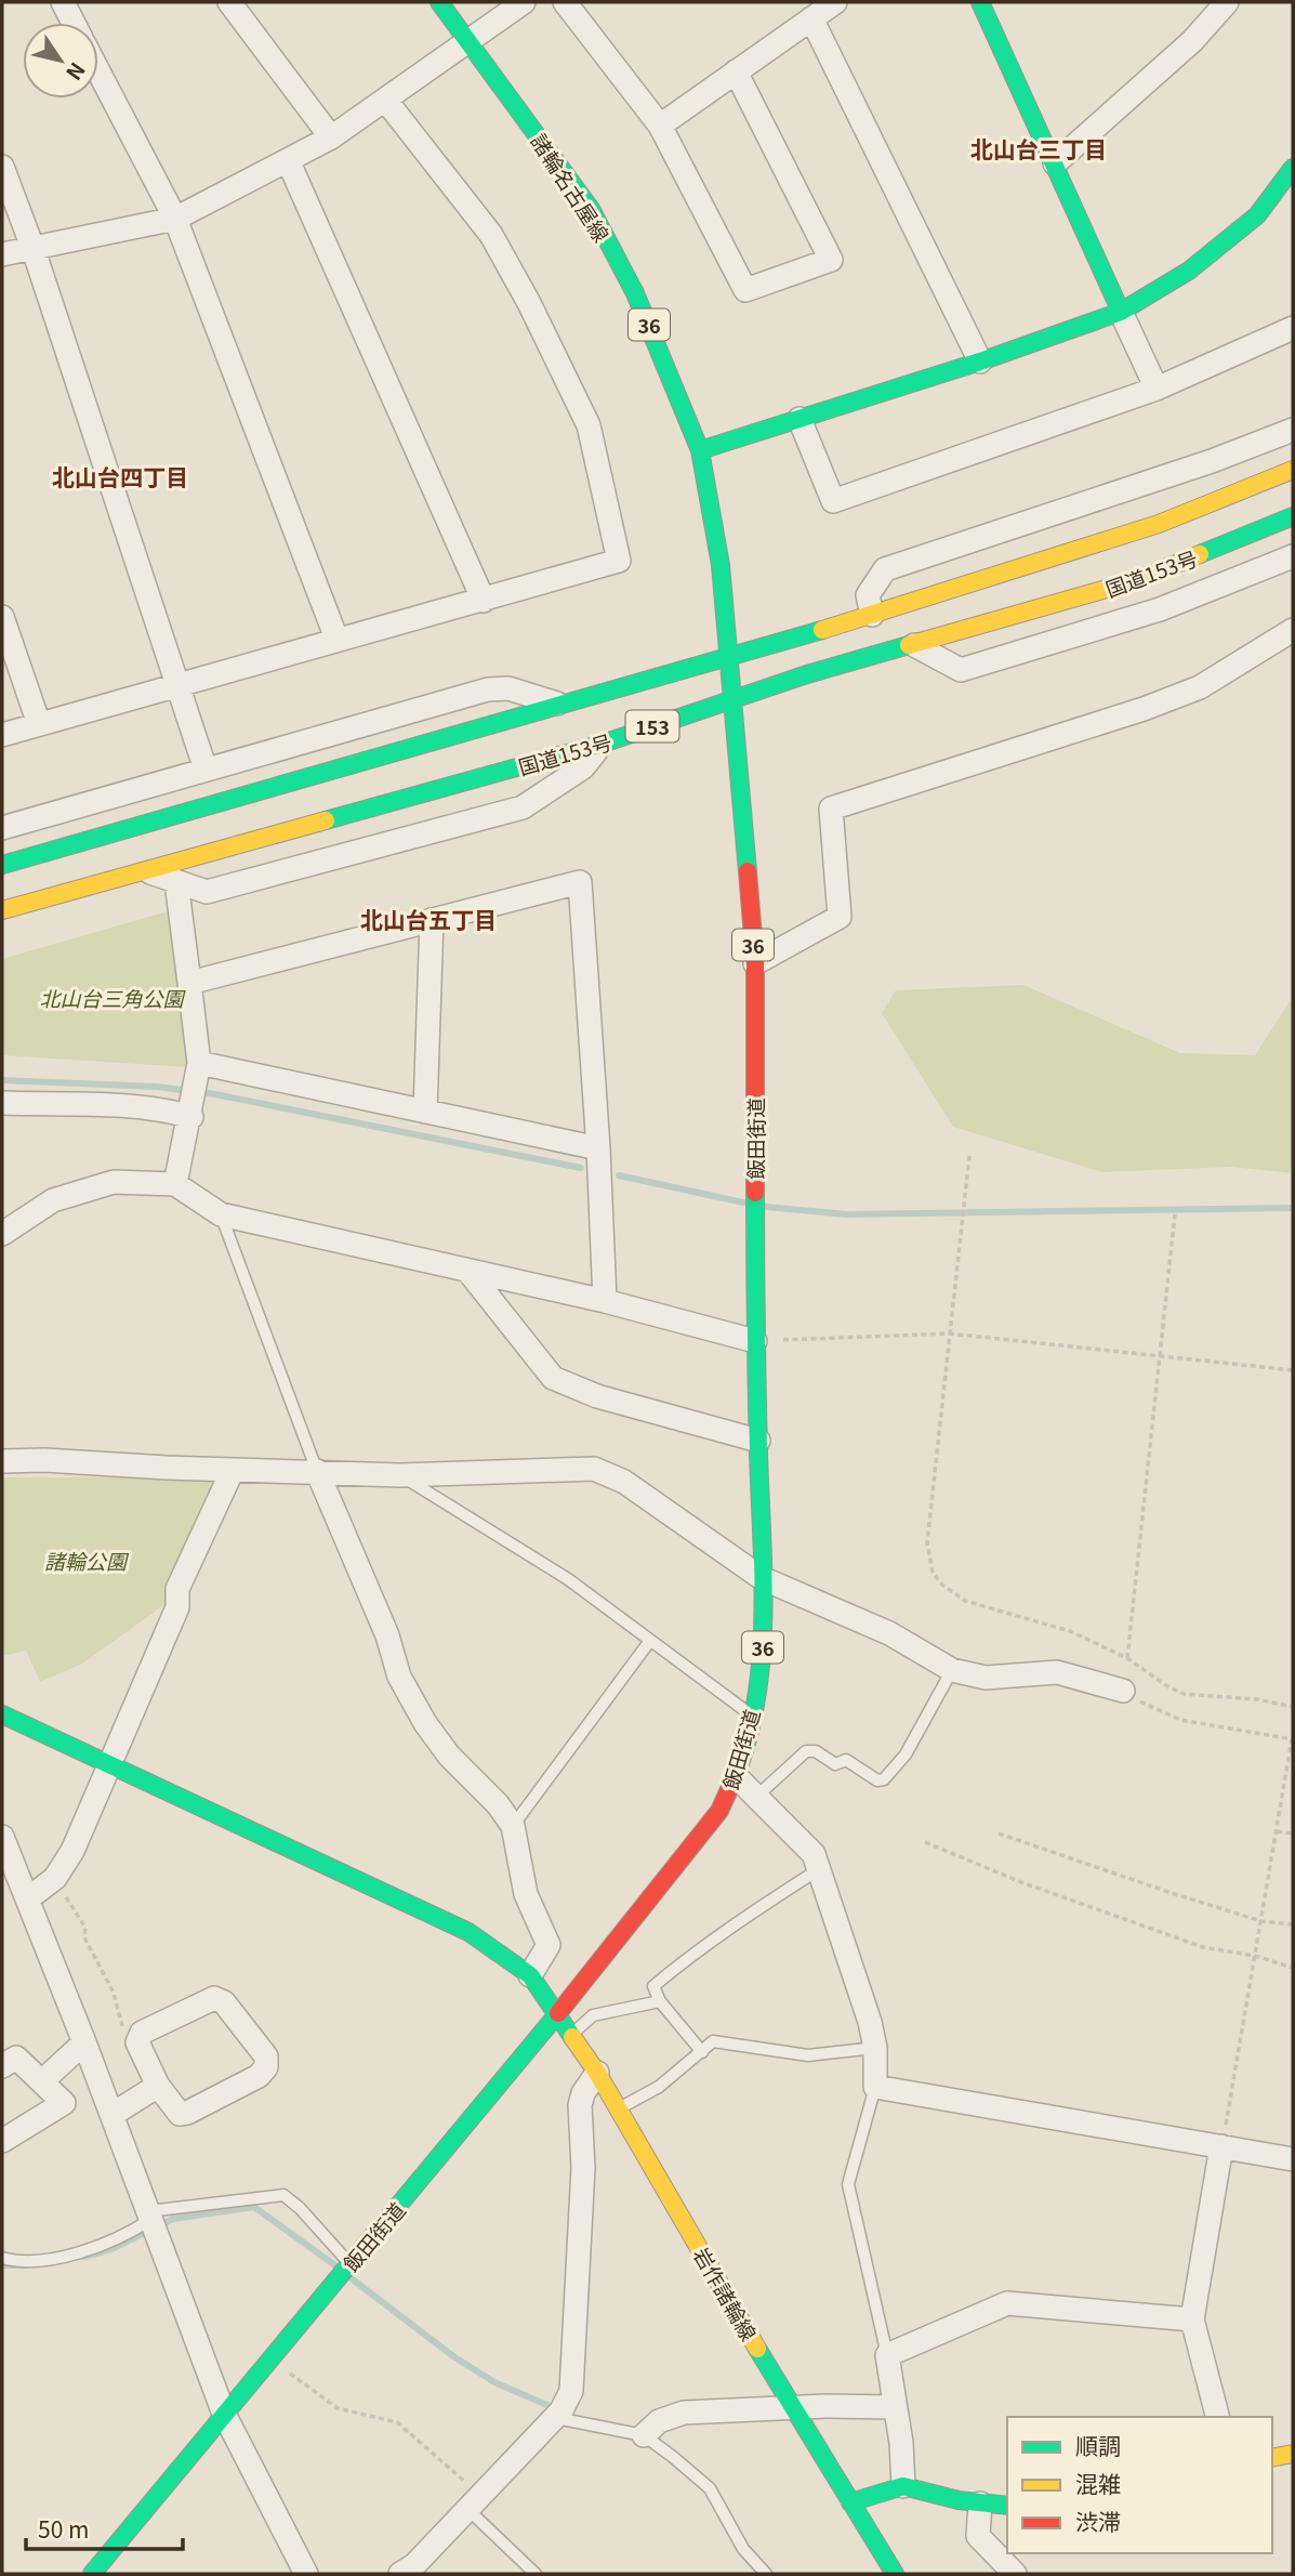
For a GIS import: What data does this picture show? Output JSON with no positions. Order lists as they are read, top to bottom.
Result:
{
  "streets": {
    "main road": [
      "諸輪名古屋線",
      "36",
      "国道153号",
      "153",
      "飯田街道",
      "岩作諸輪線"
    ]
  },
  "crossings": [
    ["諸輪名古屋線", "国道153号"],
    ["諸輪名古屋線", "153"],
    ["諸輪名古屋線", "飯田街道"],
    ["国道153号", "飯田街道"],
    ["飯田街道", "岩作諸輪線"]
  ],
  "districts": ["北山台三丁目", "北山台四丁目", "北山台五丁目"],
  "parks": ["北山台三角公園", "諸輪公園"],
  "legend": ["順調", "混雑", "渋滞"],
  "scale_bar": "50 m",
  "north": "bottom right"
}
